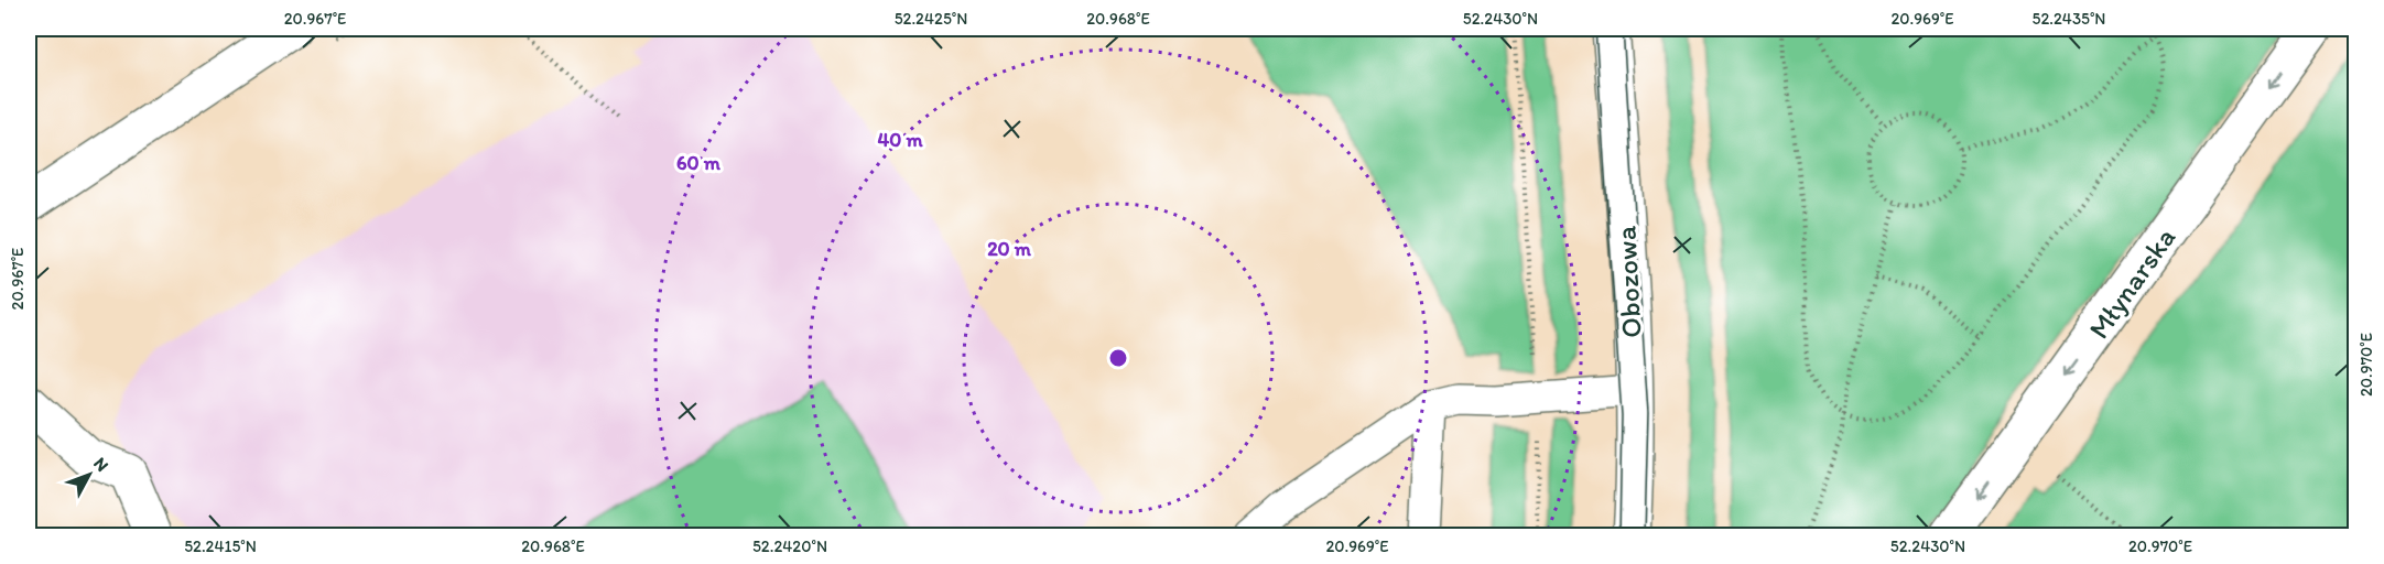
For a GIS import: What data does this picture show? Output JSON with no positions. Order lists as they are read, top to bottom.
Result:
{
  "streets": {
    "street": ["Obozowa", "Młynarska"]
  },
  "one_way": ["Młynarska"],
  "north": "top right",
  "coordinates": [
    "20.967°E",
    "52.2425°N",
    "20.968°E",
    "52.2430°N",
    "20.969°E",
    "52.2435°N",
    "20.970°E",
    "52.2415°N",
    "52.2420°N"
  ],
  "rings": ["40 m", "60 m", "20 m"]
}
